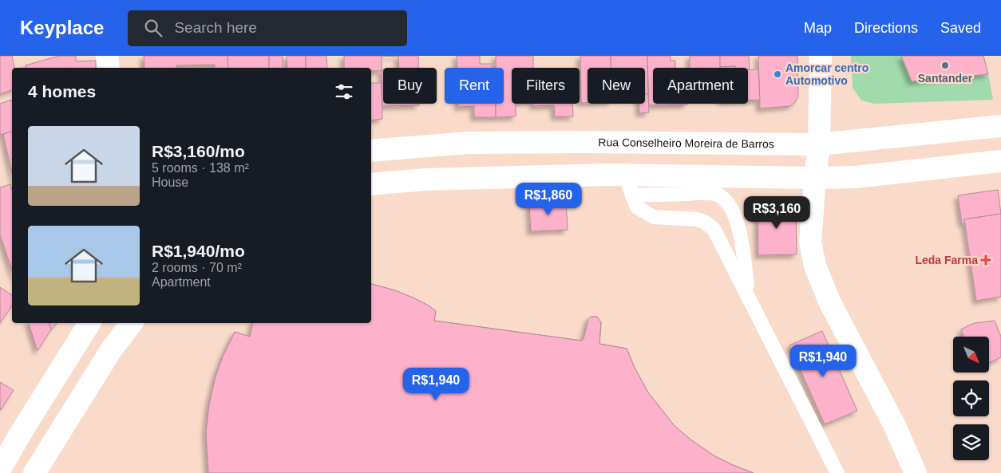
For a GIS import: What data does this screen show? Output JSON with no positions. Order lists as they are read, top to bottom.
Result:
{
  "streets": {
    "main road": ["Rua Conselheiro Moreira de Barros"]
  },
  "places": {
    "other": ["Santander", "Amorcar centro Automotivo"],
    "health": ["Leda Farma"]
  },
  "north": "bottom right",
  "page": {
    "header": "Keyplace",
    "search": "Search here",
    "nav": ["Map", "Directions", "Saved"],
    "chip": [
      "Buy",
      "Rent",
      "Filters",
      "New",
      "Apartment"
    ],
    "heading": "4 homes",
    "list": [
      {
        "name": "R$3,160/mo",
        "note": "5 rooms · 138 m² · House"
      },
      {
        "name": "R$1,940/mo",
        "note": "2 rooms · 70 m² · Apartment"
      }
    ],
    "price": [
      "R$1,860",
      "R$3,160",
      "R$1,940",
      "R$1,940"
    ]
  }
}
